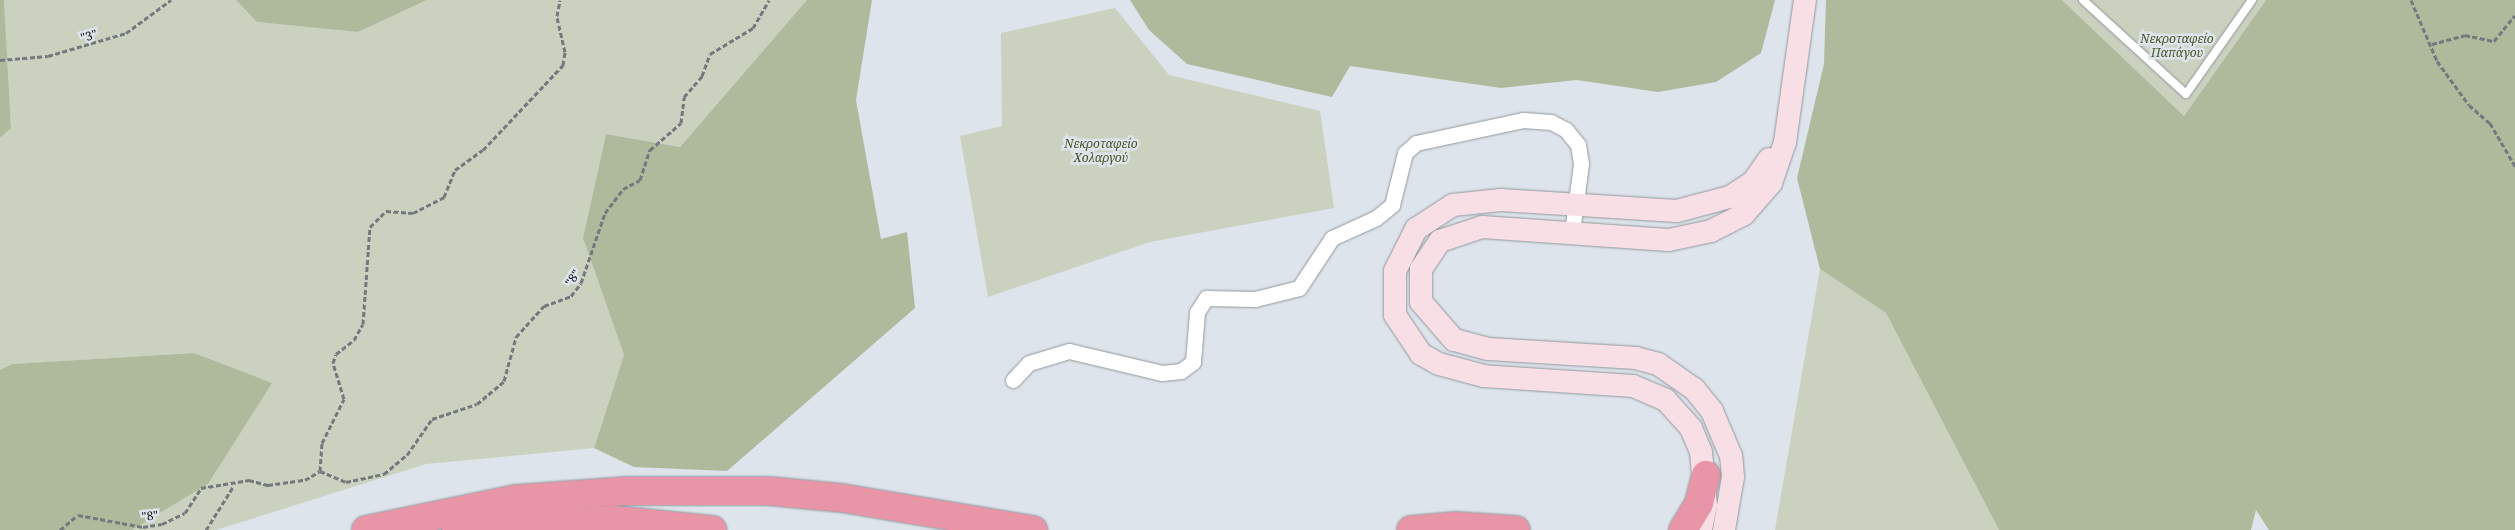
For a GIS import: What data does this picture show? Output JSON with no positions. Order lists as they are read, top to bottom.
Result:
{
  "streets": {
    "path": ["\"3\"", "\"8\""]
  },
  "parks": ["Νεκροταφείο Παπάγου", "Νεκροταφείο Χολαργού"]
}
